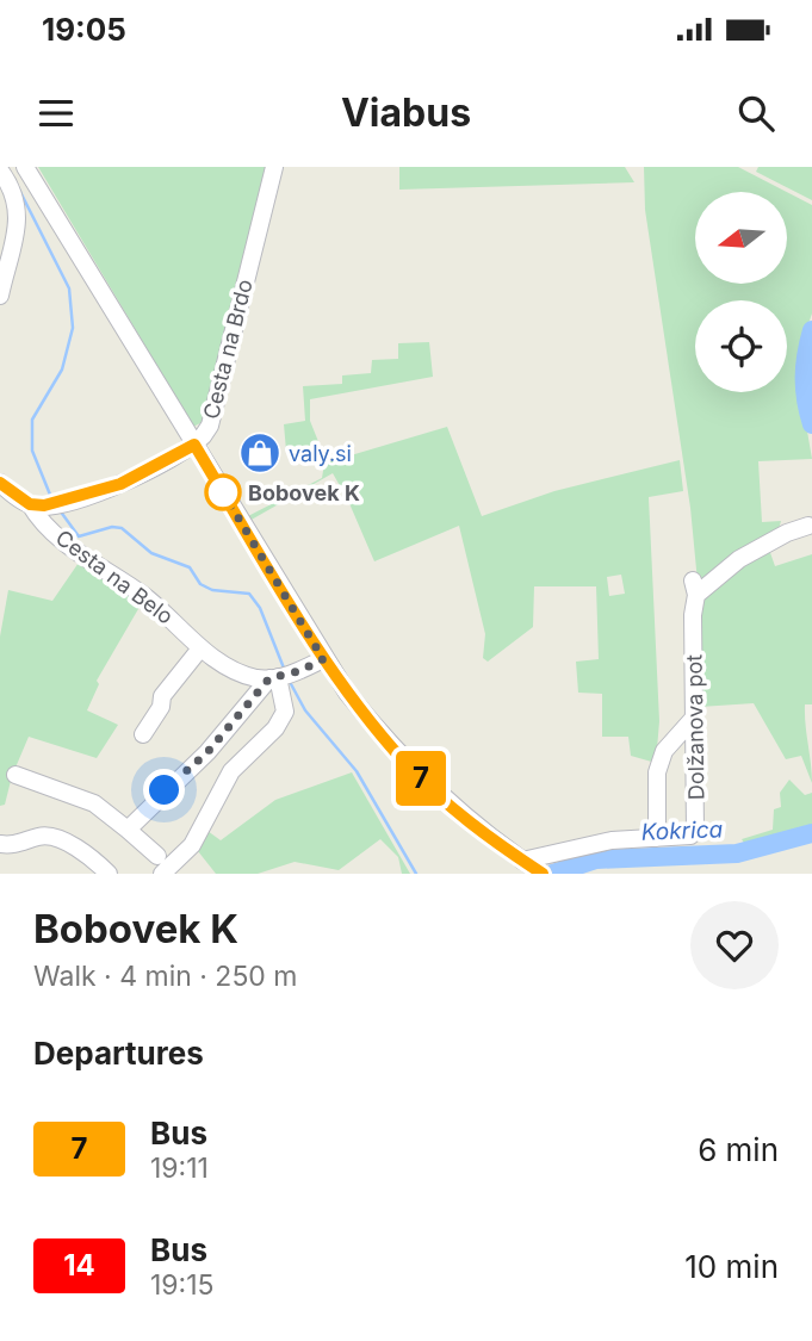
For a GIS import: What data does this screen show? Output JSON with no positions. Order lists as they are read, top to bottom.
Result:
{
  "streets": {
    "street": ["Cesta na Brdo", "Cesta na Belo", "Dolžanova pot"]
  },
  "crossings": [
    ["Cesta na Brdo", "Cesta na Belo"],
    ["Cesta na Brdo", "Dolžanova pot"]
  ],
  "water": ["Kokrica"],
  "places": {
    "shop": ["valy.si"],
    "other": ["Bobovek K"]
  },
  "lines": ["bus line 7"],
  "north": "left",
  "page": {
    "status": "19:05",
    "header": "Viabus",
    "on_map": "7",
    "heading": [
      ["Bobovek K", "Walk · 4 min · 250 m"],
      "Departures"
    ],
    "list": [
      {
        "mark": "7",
        "name": "Bus",
        "note": "19:11",
        "value": "6 min"
      },
      {
        "mark": "14",
        "name": "Bus",
        "note": "19:15",
        "value": "10 min"
      }
    ]
  }
}
